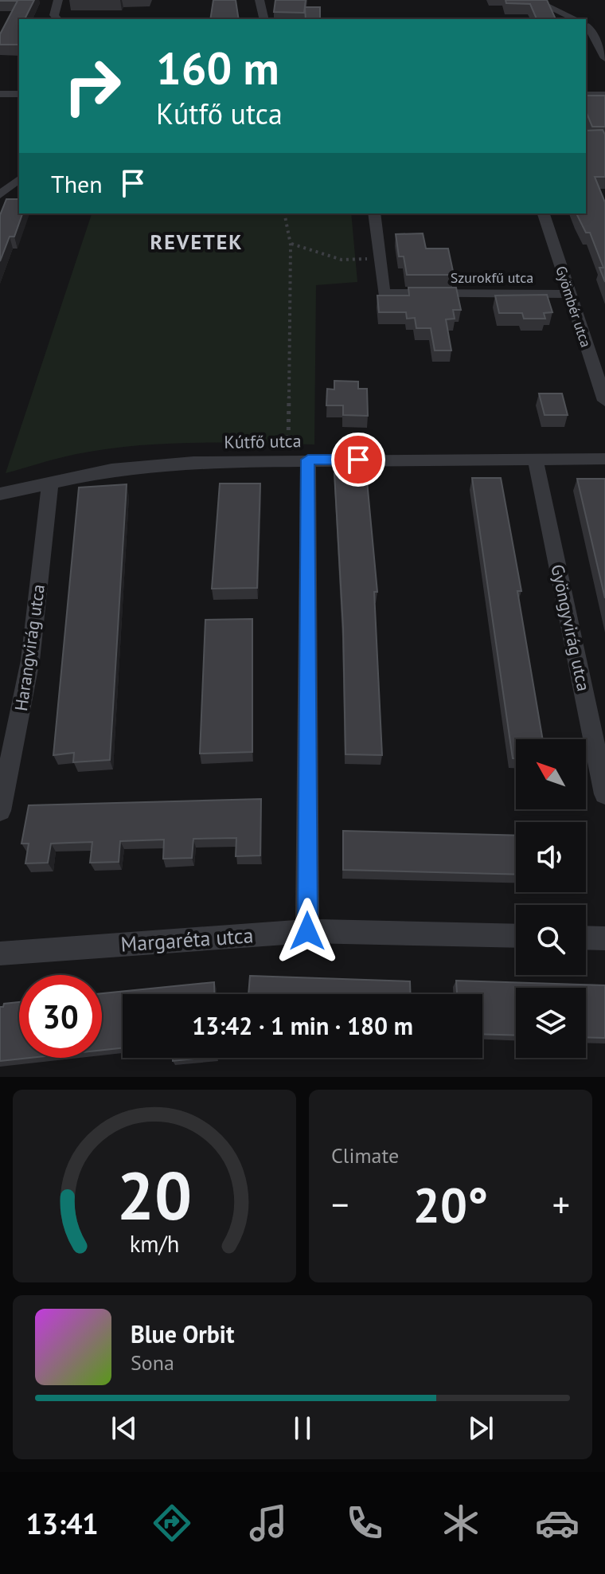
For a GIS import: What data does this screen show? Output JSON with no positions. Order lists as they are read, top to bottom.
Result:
{
  "streets": {
    "street": [
      "Szurokfű utca",
      "Gyömbér utca",
      "Kútfő utca",
      "Gyöngyvirág utca",
      "Harangvirág utca",
      "Margaréta utca"
    ]
  },
  "crossings": [
    ["Szurokfű utca", "Gyömbér utca"],
    ["Kútfő utca", "Gyöngyvirág utca"],
    ["Kútfő utca", "Harangvirág utca"]
  ],
  "districts": ["REVETEK"],
  "north": "top left",
  "page": {
    "turn": ["160 m", "Kútfő utca"],
    "then": "Then",
    "limit": "30",
    "trip": "13:42 · 1 min · 180 m",
    "tile": "Climate",
    "heat": ["−", "20°", "+"],
    "song": ["Blue Orbit", "Sona"],
    "tabs": "13:41",
    "gauge": ["20", "km/h"]
  }
}
